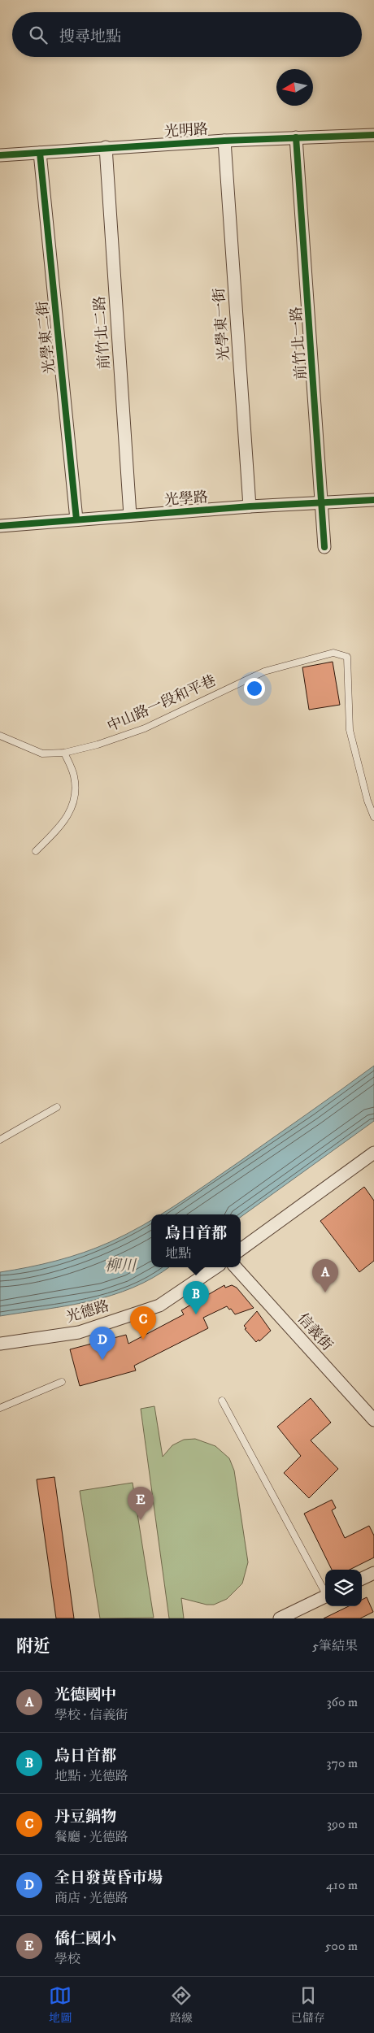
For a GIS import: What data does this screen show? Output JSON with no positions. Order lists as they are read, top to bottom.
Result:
{
  "streets": {
    "street": [
      "光明路",
      "光學東一街",
      "前竹北二路",
      "光學東二街",
      "前竹北一路",
      "光學路",
      "光德路",
      "信義街"
    ],
    "lane": ["中山路一段和平巷"]
  },
  "crossings": [
    ["光明路", "光學東一街"],
    ["光明路", "前竹北二路"],
    ["光明路", "光學東二街"],
    ["光明路", "前竹北一路"],
    ["光學東一街", "光學路"],
    ["前竹北二路", "光學路"],
    ["光學東二街", "光學路"],
    ["前竹北一路", "光學路"]
  ],
  "water": ["柳川"],
  "north": "left",
  "page": {
    "search": "搜尋地點",
    "popup": ["烏日首都", "地點"],
    "pins": [
      "A",
      "B",
      "C",
      "D",
      "E"
    ],
    "heading": ["附近", "5筆結果"],
    "list": [
      {
        "mark": "A",
        "name": "光德國中",
        "note": "學校 · 信義街",
        "value": "360 m"
      },
      {
        "mark": "B",
        "name": "烏日首都",
        "note": "地點 · 光德路",
        "value": "370 m"
      },
      {
        "mark": "C",
        "name": "丹豆鍋物",
        "note": "餐廳 · 光德路",
        "value": "390 m"
      },
      {
        "mark": "D",
        "name": "全日發黃昏市場",
        "note": "商店 · 光德路",
        "value": "410 m"
      },
      {
        "mark": "E",
        "name": "僑仁國小",
        "note": "學校",
        "value": "500 m"
      }
    ],
    "nav": ["地圖", "路線", "已儲存"]
  }
}
